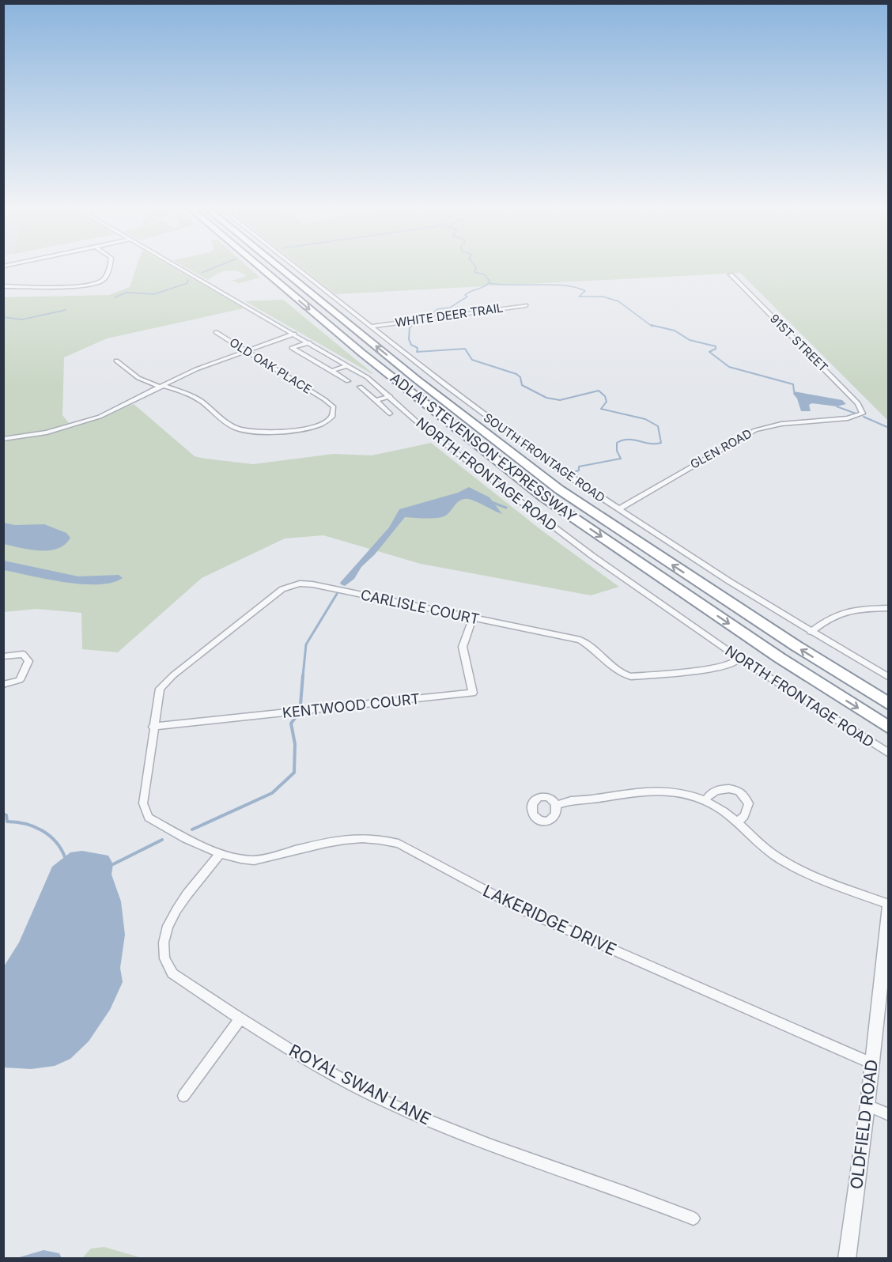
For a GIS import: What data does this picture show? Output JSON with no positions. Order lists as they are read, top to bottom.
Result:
{
  "streets": {
    "highway": ["ADLAI STEVENSON EXPRESSWAY"],
    "street": [
      "WHITE DEER TRAIL",
      "91ST STREET",
      "OLD OAK PLACE",
      "GLEN ROAD",
      "SOUTH FRONTAGE ROAD",
      "NORTH FRONTAGE ROAD",
      "CARLISLE COURT",
      "KENTWOOD COURT",
      "LAKERIDGE DRIVE",
      "ROYAL SWAN LANE",
      "OLDFIELD ROAD"
    ]
  },
  "crossings": [
    ["WHITE DEER TRAIL", "SOUTH FRONTAGE ROAD"],
    ["91ST STREET", "GLEN ROAD"],
    ["GLEN ROAD", "SOUTH FRONTAGE ROAD"],
    ["NORTH FRONTAGE ROAD", "CARLISLE COURT"],
    ["CARLISLE COURT", "KENTWOOD COURT"],
    ["CARLISLE COURT", "LAKERIDGE DRIVE"],
    ["CARLISLE COURT", "ROYAL SWAN LANE"],
    ["LAKERIDGE DRIVE", "ROYAL SWAN LANE"],
    ["LAKERIDGE DRIVE", "OLDFIELD ROAD"]
  ]
}
